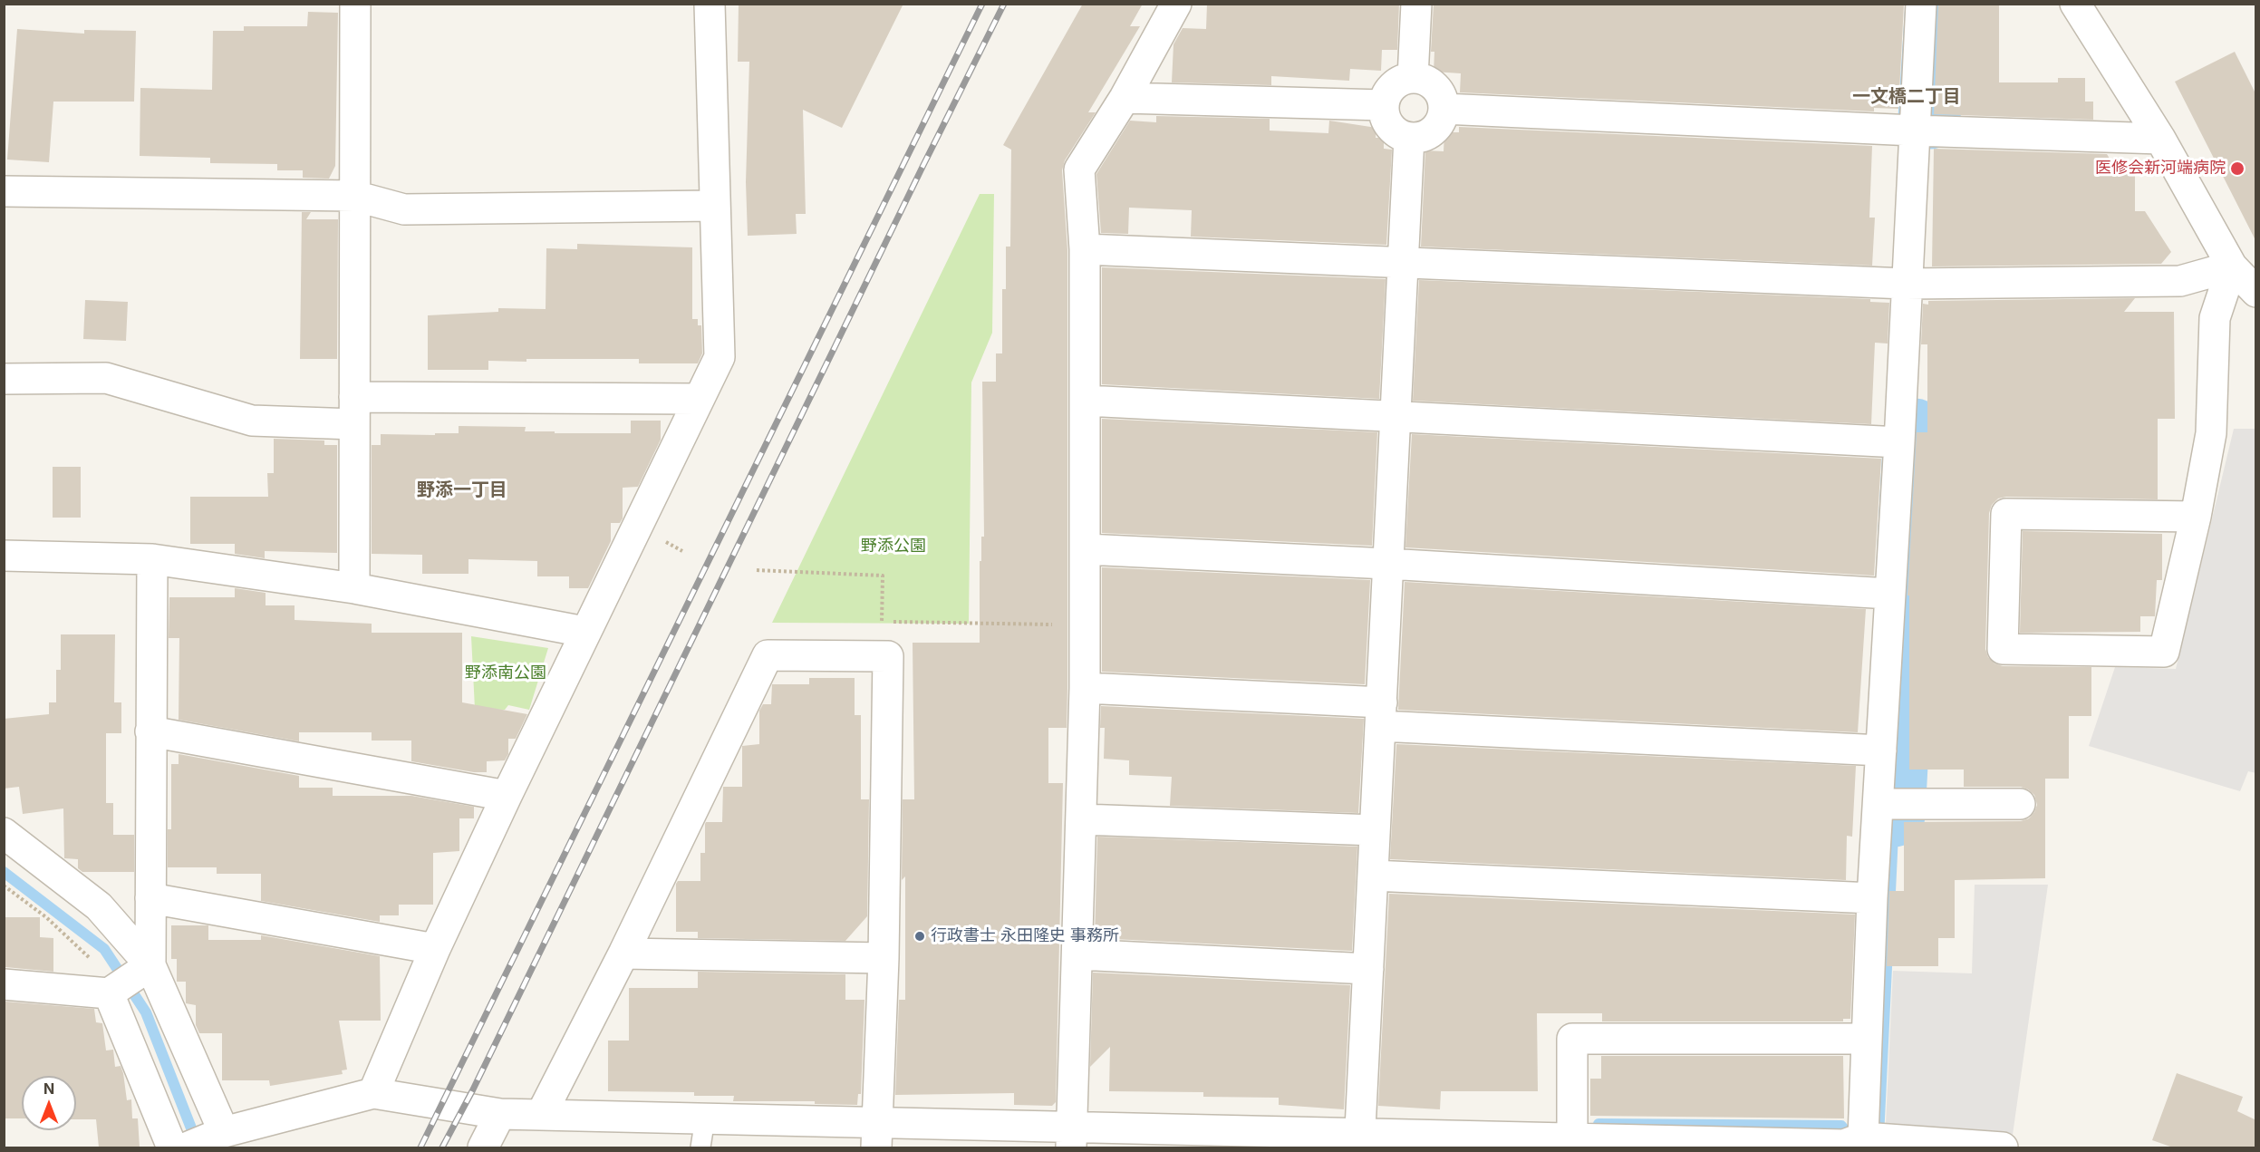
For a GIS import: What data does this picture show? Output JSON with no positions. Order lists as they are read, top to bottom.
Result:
{
  "districts": ["一文橋二丁目", "野添一丁目"],
  "parks": ["野添公園", "野添南公園"],
  "places": ["医修会新河端病院", "行政書士 永田隆史 事務所"],
  "north": "top"
}
